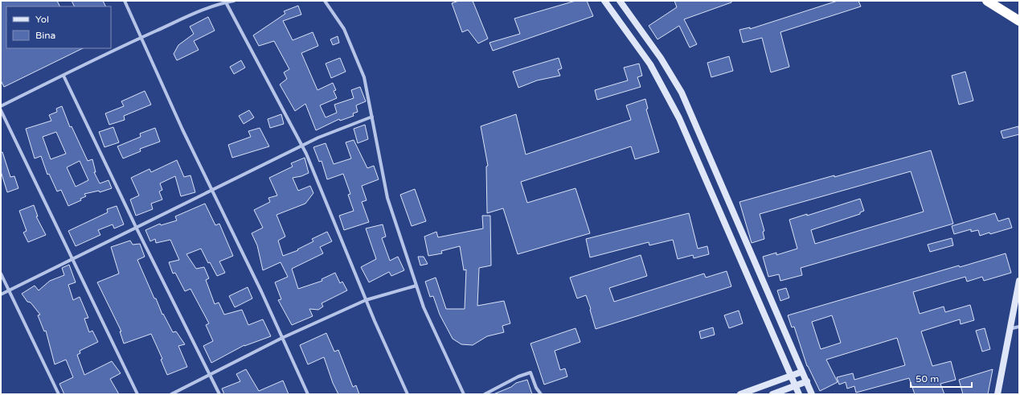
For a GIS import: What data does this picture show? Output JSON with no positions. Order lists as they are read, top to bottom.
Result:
{
  "legend": ["Yol", "Bina"],
  "scale_bar": "50 m"
}
